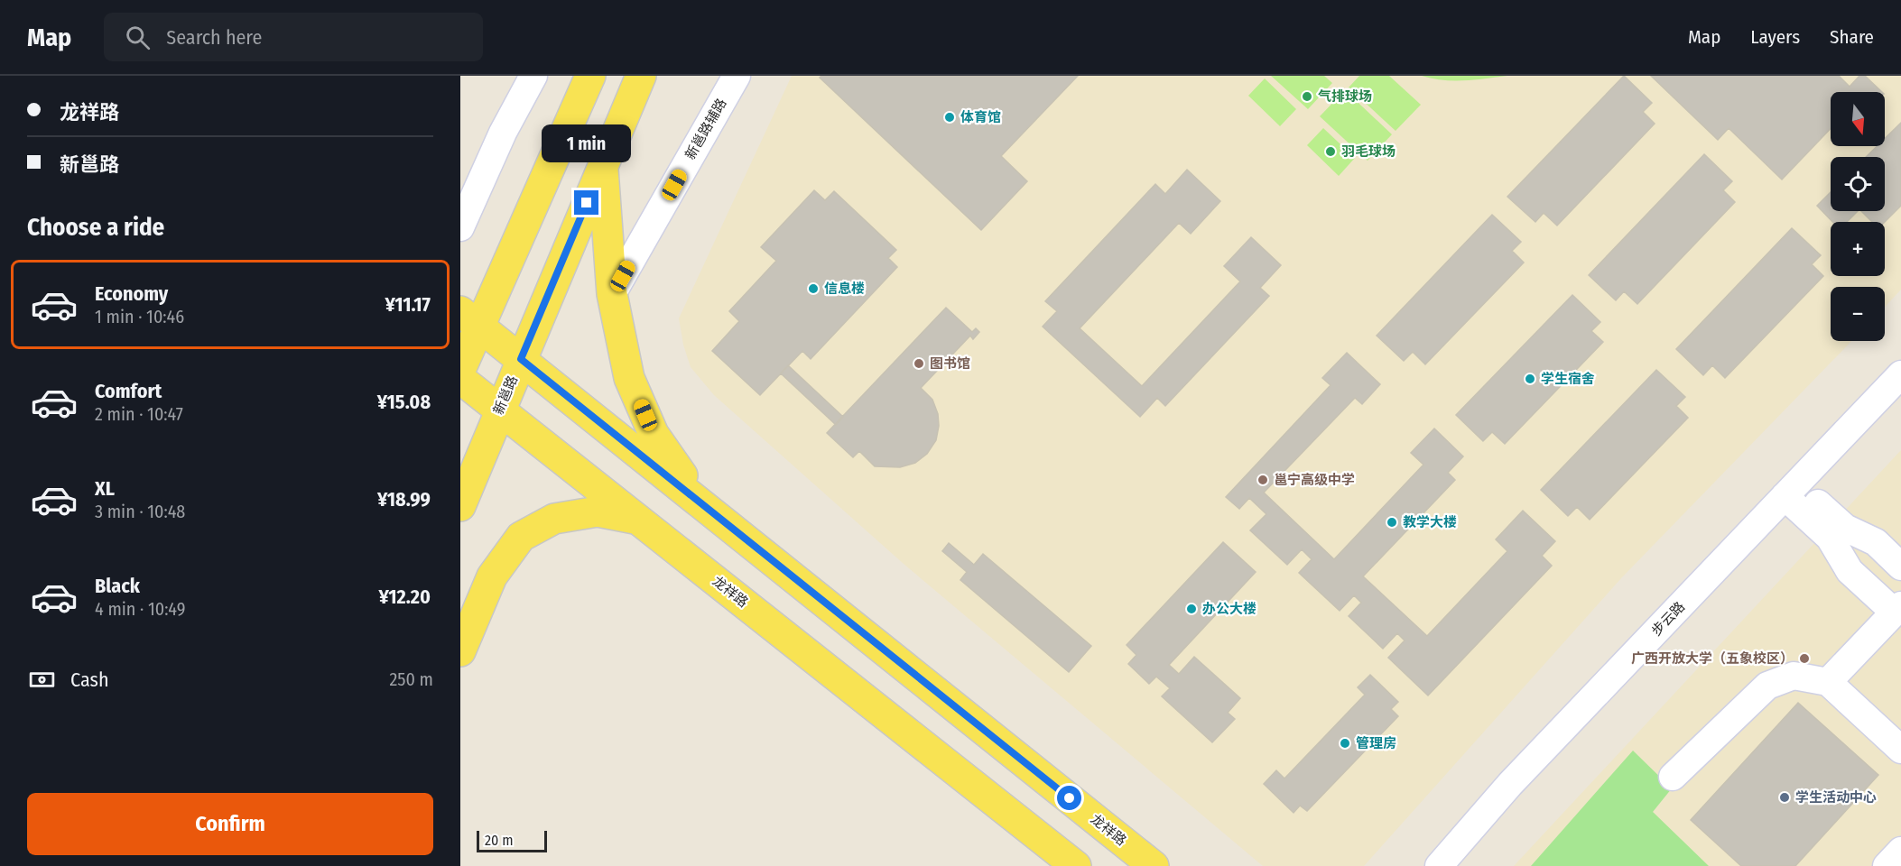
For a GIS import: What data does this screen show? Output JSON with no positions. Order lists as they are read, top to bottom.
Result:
{
  "streets": {
    "main road": ["新邕路", "龙祥路"],
    "street": ["新邕路辅路", "步云路"]
  },
  "crossings": [
    ["新邕路", "龙祥路"]
  ],
  "places": [
    "气排球场",
    "体育馆",
    "羽毛球场",
    "信息楼",
    "图书馆",
    "学生宿舍",
    "邕宁高级中学",
    "教学大楼",
    "办公大楼",
    "广西开放大学（五象校区）",
    "管理房",
    "学生活动中心"
  ],
  "scale_bar": "20 m",
  "north": "bottom",
  "page": {
    "header": "Map",
    "search": "Search here",
    "nav": ["Map", "Layers", "Share"],
    "banner": ["龙祥路", "新邕路"],
    "map_buttons": ["+", "−"],
    "bubble": "1 min",
    "heading": "Choose a ride",
    "list": [
      {
        "name": "Economy",
        "note": "1 min · 10:46",
        "value": "¥11.17"
      },
      {
        "name": "Comfort",
        "note": "2 min · 10:47",
        "value": "¥15.08"
      },
      {
        "name": "XL",
        "note": "3 min · 10:48",
        "value": "¥18.99"
      },
      {
        "name": "Black",
        "note": "4 min · 10:49",
        "value": "¥12.20"
      }
    ],
    "pay": ["Cash", "250 m"],
    "buttons": "Confirm",
    "scale": "20 m"
  }
}
